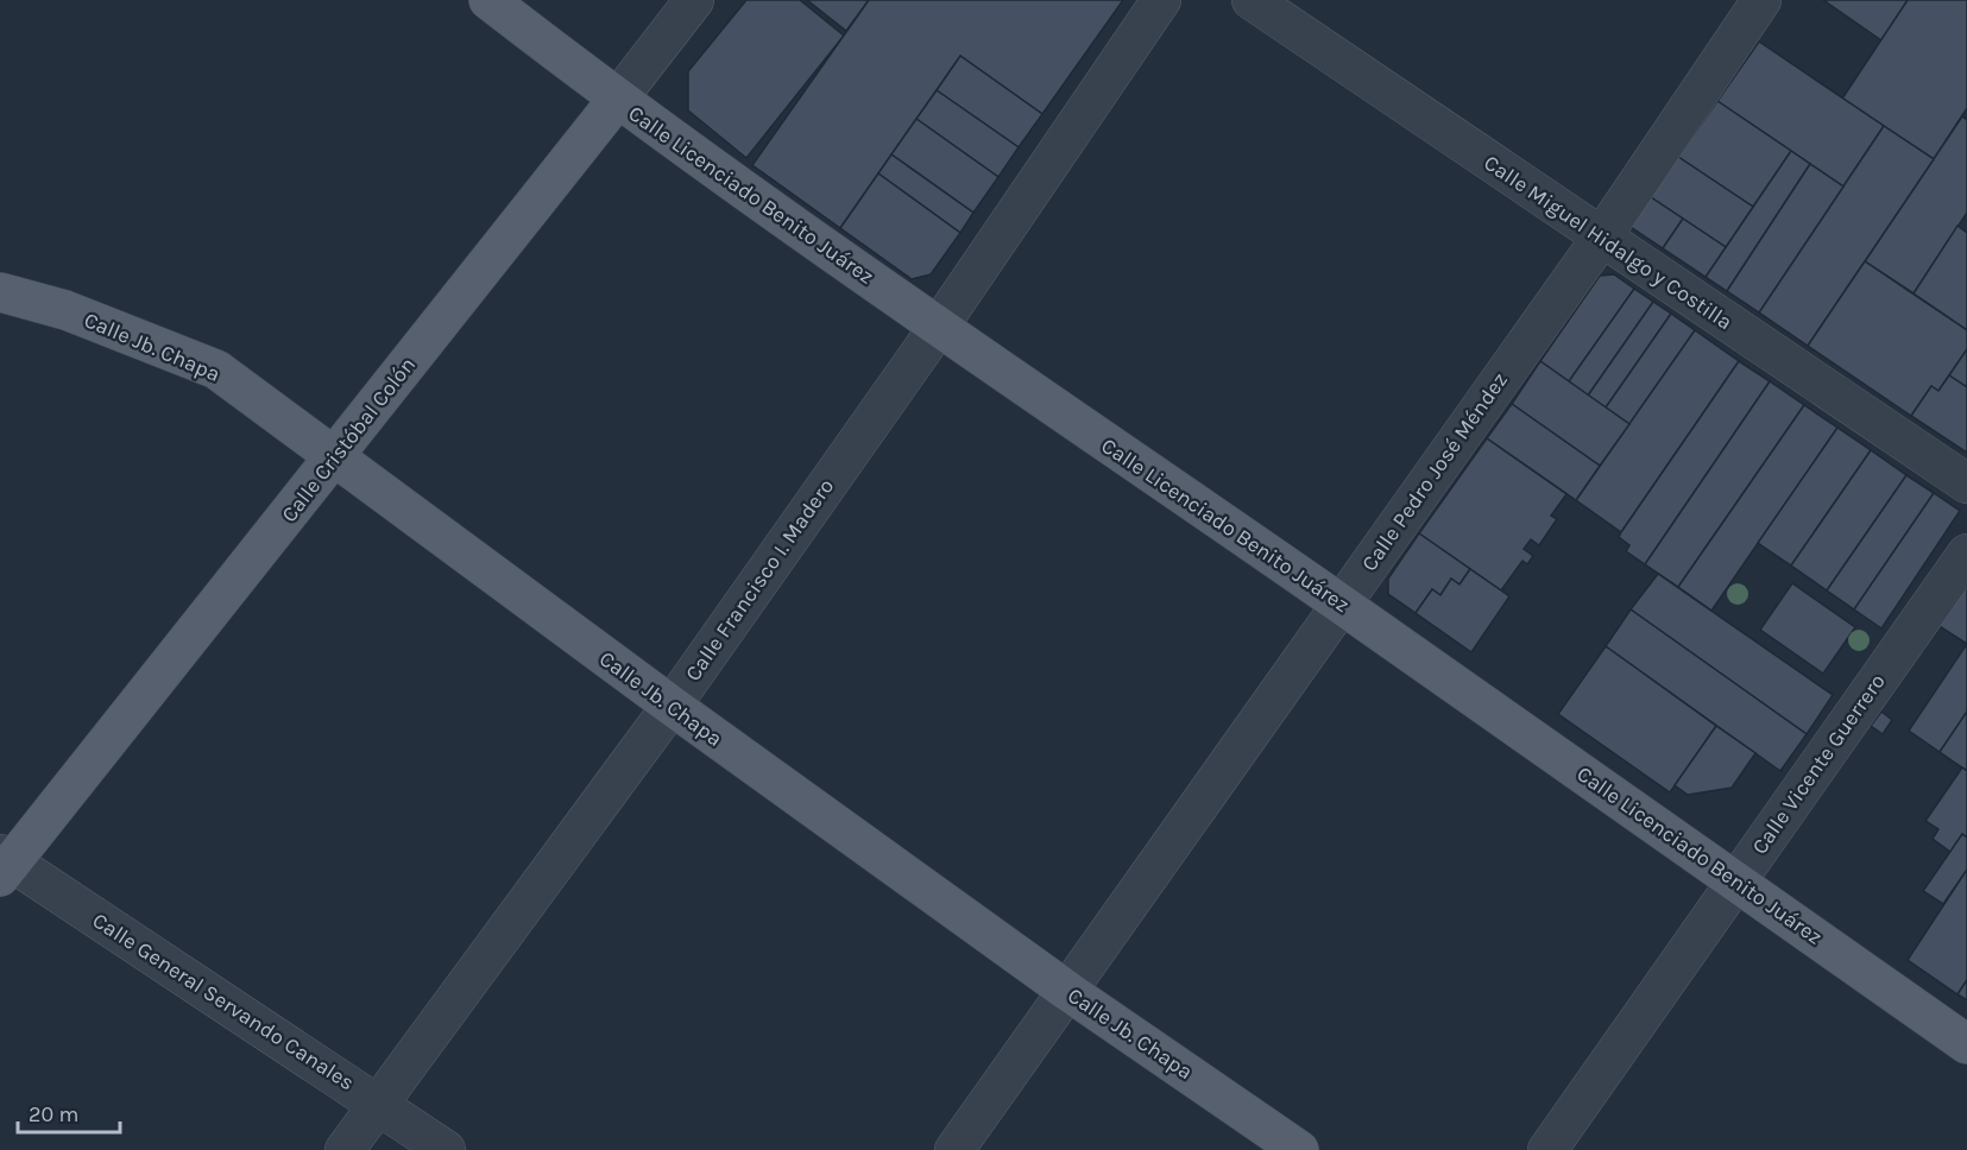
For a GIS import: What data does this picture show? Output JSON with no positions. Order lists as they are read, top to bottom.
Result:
{
  "streets": {
    "main road": ["Calle Licenciado Benito Juárez", "Calle Jb. Chapa", "Calle Cristóbal Colón"],
    "street": [
      "Calle Miguel Hidalgo y Costilla",
      "Calle Pedro José Méndez",
      "Calle Francisco I. Madero",
      "Calle Vicente Guerrero",
      "Calle General Servando Canales"
    ]
  },
  "crossings": [
    ["Calle Licenciado Benito Juárez", "Calle Cristóbal Colón"],
    ["Calle Licenciado Benito Juárez", "Calle Pedro José Méndez"],
    ["Calle Licenciado Benito Juárez", "Calle Francisco I. Madero"],
    ["Calle Licenciado Benito Juárez", "Calle Vicente Guerrero"],
    ["Calle Miguel Hidalgo y Costilla", "Calle Pedro José Méndez"],
    ["Calle Jb. Chapa", "Calle Cristóbal Colón"],
    ["Calle Jb. Chapa", "Calle Pedro José Méndez"],
    ["Calle Jb. Chapa", "Calle Francisco I. Madero"],
    ["Calle Cristóbal Colón", "Calle General Servando Canales"],
    ["Calle Francisco I. Madero", "Calle General Servando Canales"]
  ],
  "scale_bar": "20 m"
}
